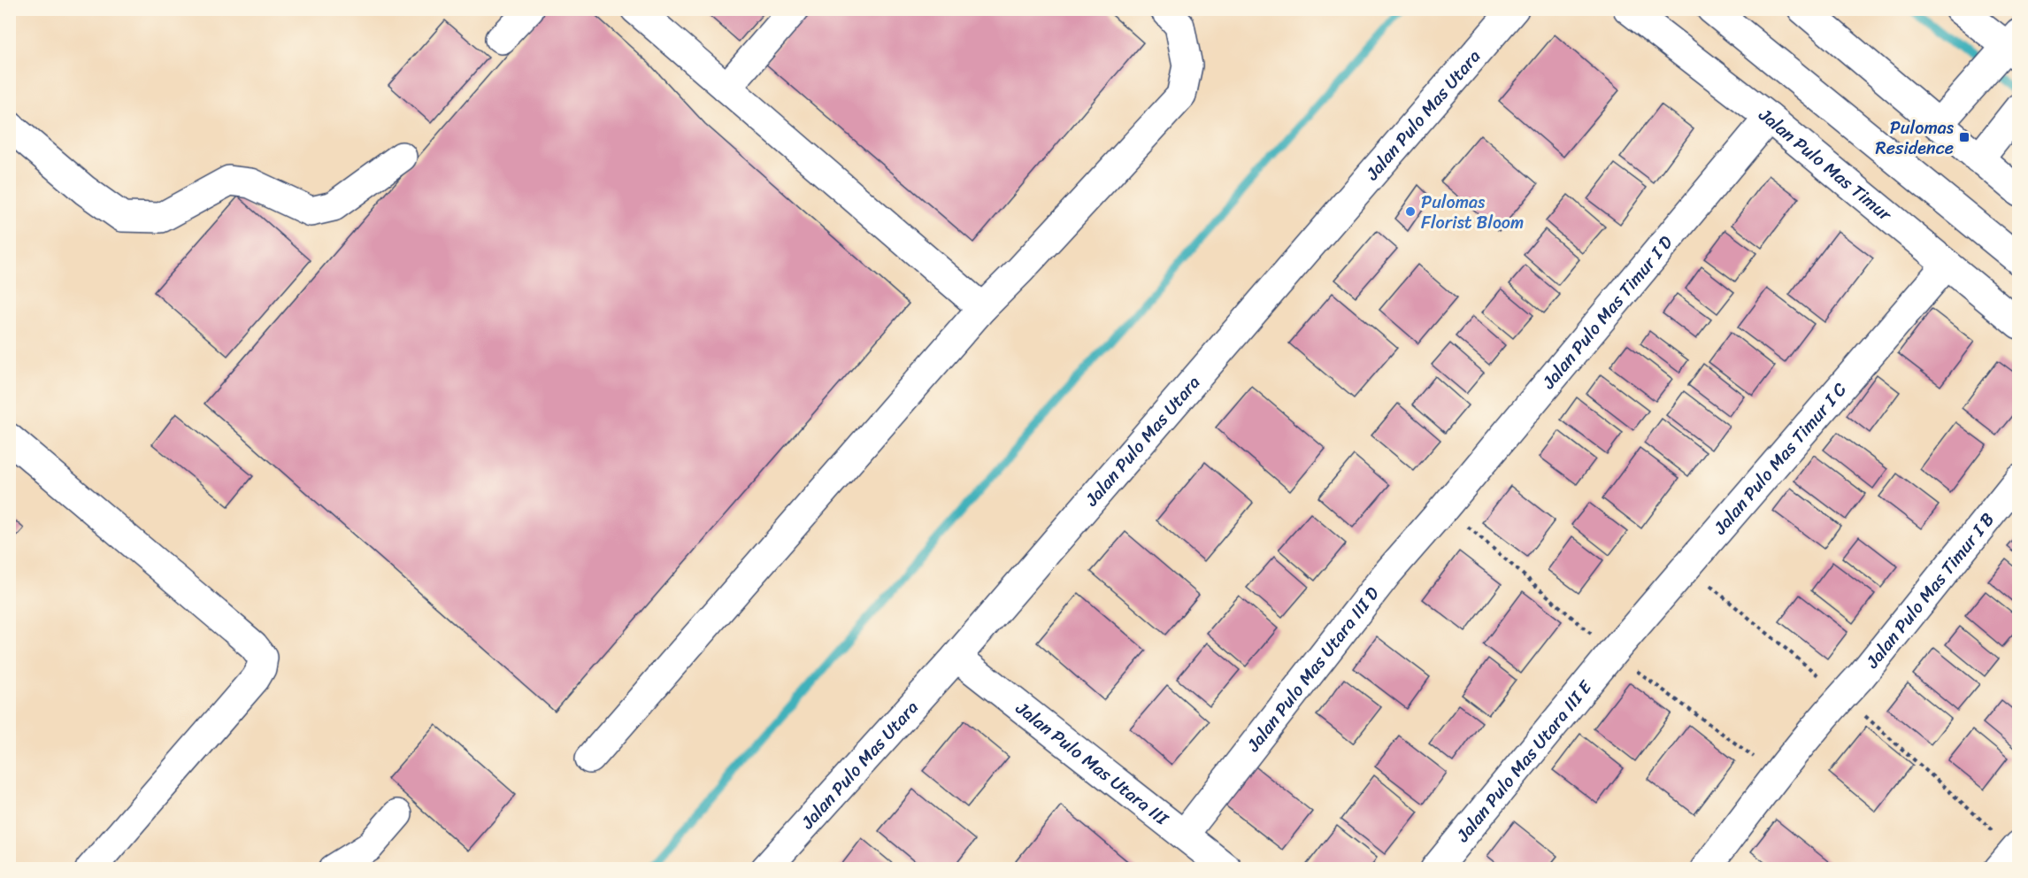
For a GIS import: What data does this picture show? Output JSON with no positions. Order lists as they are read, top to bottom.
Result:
{
  "streets": {
    "street": [
      "Jalan Pulo Mas Utara",
      "Jalan Pulo Mas Timur",
      "Jalan Pulo Mas Timur I D",
      "Jalan Pulo Mas Timur I C",
      "Jalan Pulo Mas Timur I B",
      "Jalan Pulo Mas Utara III D",
      "Jalan Pulo Mas Utara III E",
      "Jalan Pulo Mas Utara III"
    ]
  },
  "crossings": [
    ["Jalan Pulo Mas Utara", "Jalan Pulo Mas Utara III"],
    ["Jalan Pulo Mas Timur", "Jalan Pulo Mas Timur I D"],
    ["Jalan Pulo Mas Timur", "Jalan Pulo Mas Timur I C"],
    ["Jalan Pulo Mas Timur I D", "Jalan Pulo Mas Utara III D"],
    ["Jalan Pulo Mas Timur I C", "Jalan Pulo Mas Utara III E"],
    ["Jalan Pulo Mas Utara III D", "Jalan Pulo Mas Utara III"]
  ],
  "places": {
    "transit": ["Pulomas Residence"],
    "other": ["Pulomas Florist Bloom"]
  }
}
